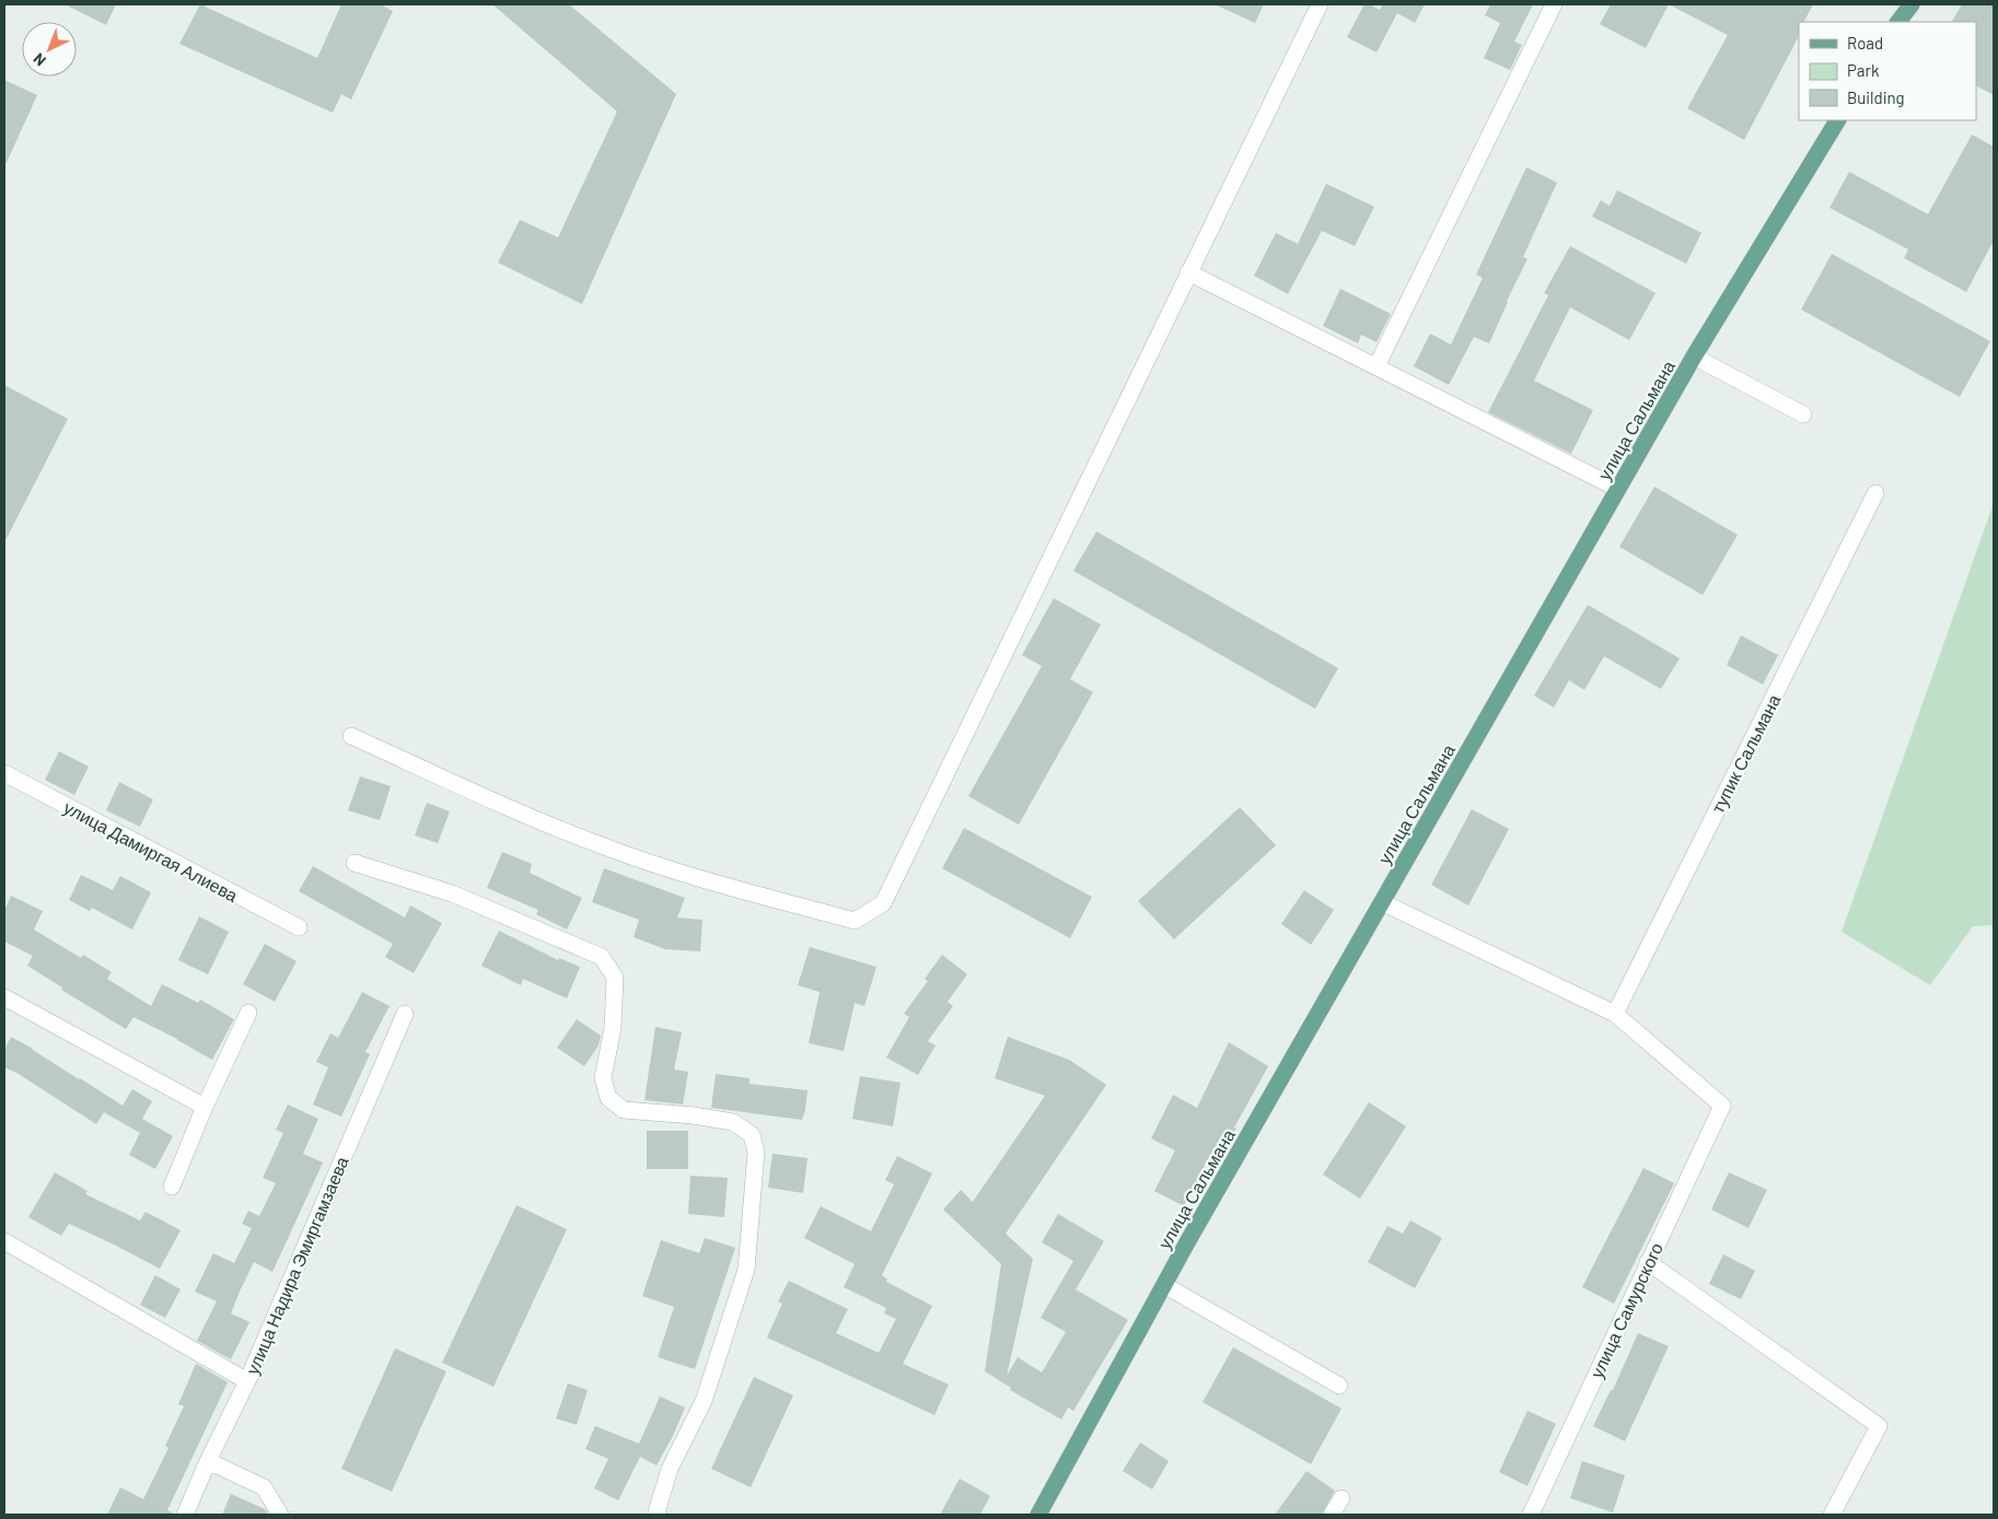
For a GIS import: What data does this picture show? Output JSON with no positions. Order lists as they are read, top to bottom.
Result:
{
  "streets": {
    "main road": ["улица Сальмана"],
    "street": [
      "тупик Сальмана",
      "улица Дамиргая Алиева",
      "улица Надира Эмиргамзаева",
      "улица Самурского"
    ]
  },
  "crossings": [
    ["тупик Сальмана", "улица Самурского"]
  ],
  "legend": ["Road", "Park", "Building"],
  "north": "bottom left"
}
